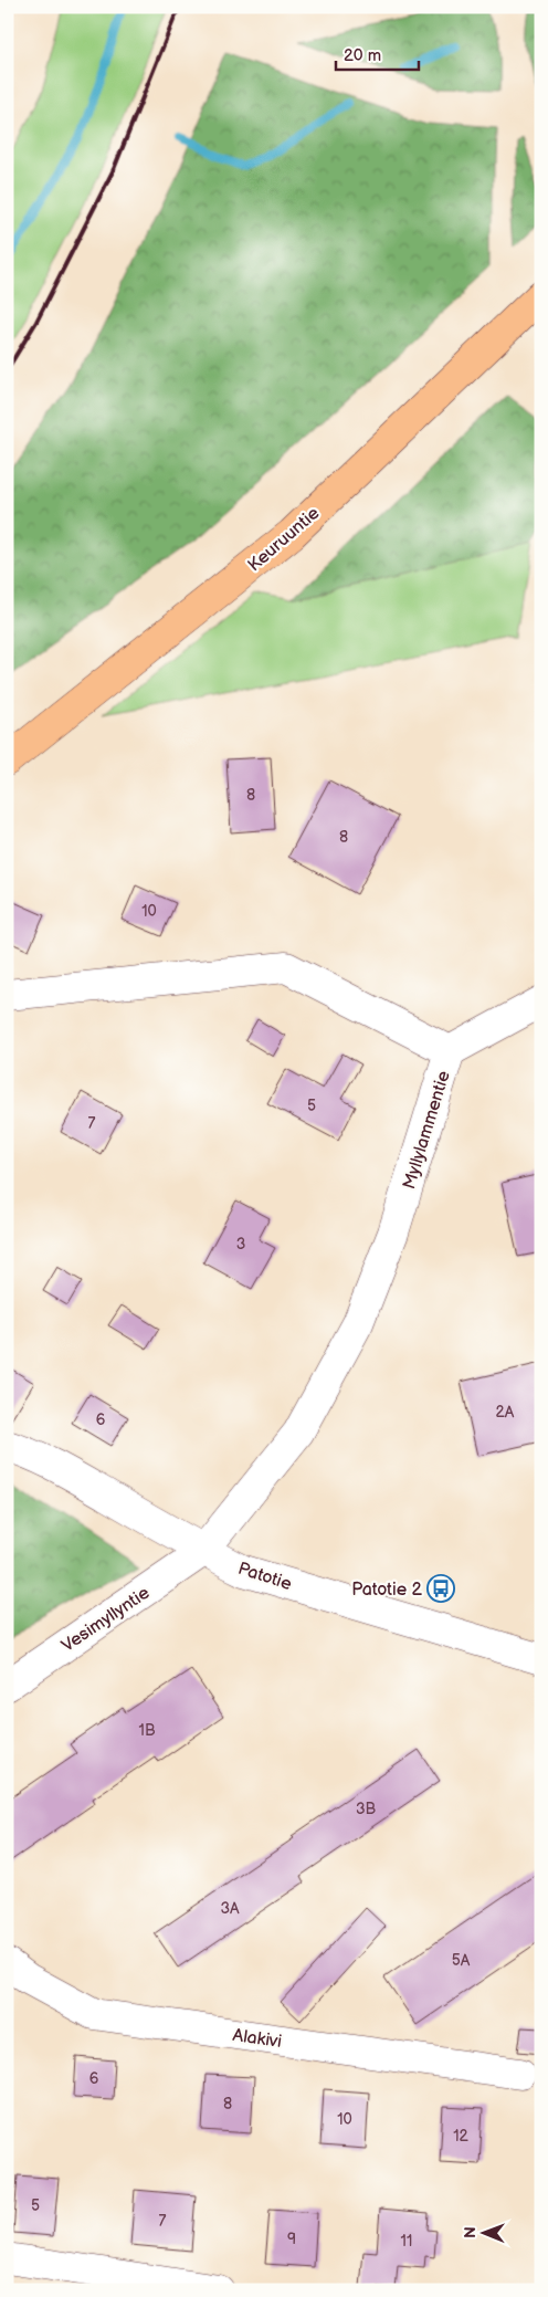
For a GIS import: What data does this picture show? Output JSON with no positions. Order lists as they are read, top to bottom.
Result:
{
  "streets": {
    "highway": ["Keuruuntie"],
    "street": [
      "Myllylammentie",
      "Patotie",
      "Vesimyllyntie",
      "Alakivi"
    ]
  },
  "crossings": [
    ["Myllylammentie", "Patotie"],
    ["Myllylammentie", "Vesimyllyntie"],
    ["Patotie", "Vesimyllyntie"]
  ],
  "places": {
    "bus stop": ["Patotie 2"]
  },
  "house_numbers": [
    "8",
    "8",
    "10",
    "5",
    "7",
    "3",
    "2A",
    "6",
    "1B",
    "3B",
    "3A",
    "5A",
    "6",
    "8",
    "10",
    "12",
    "5",
    "7",
    "9",
    "11"
  ],
  "scale_bar": "20 m",
  "north": "left"
}
